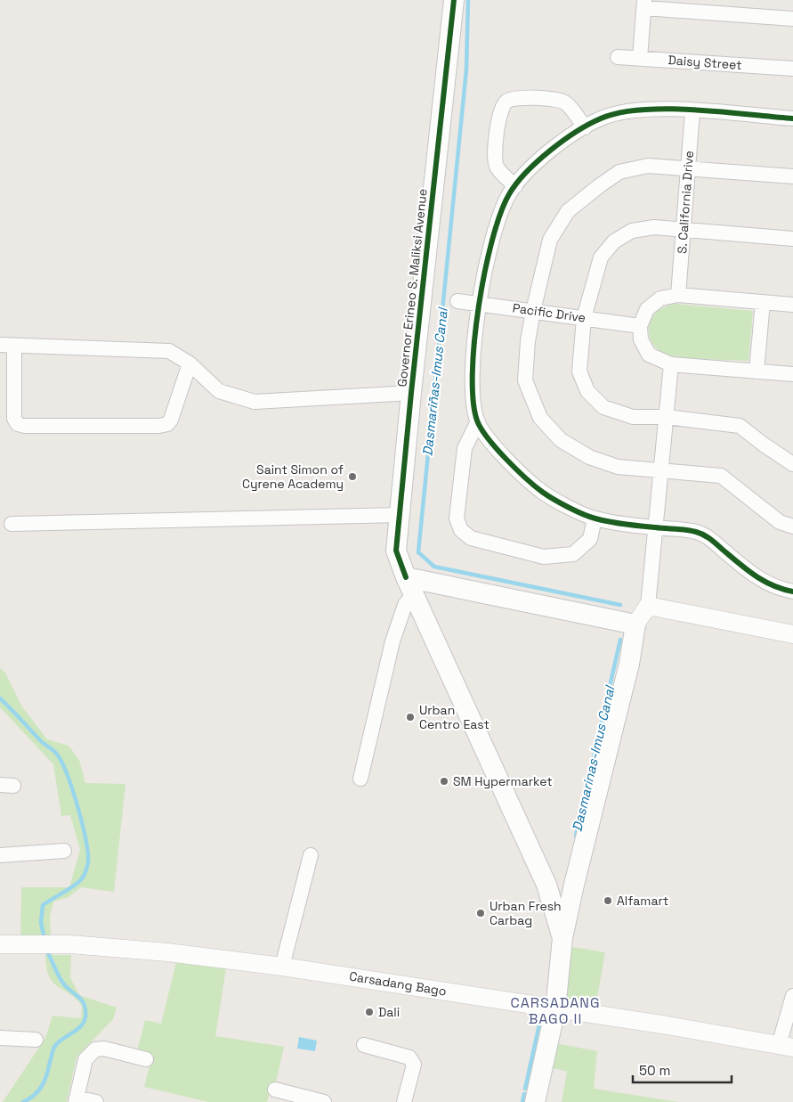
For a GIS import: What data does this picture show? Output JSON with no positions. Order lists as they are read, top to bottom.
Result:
{
  "streets": {
    "main road": ["Governor Erineo S. Maliksi Avenue"],
    "street": [
      "Daisy Street",
      "S. California Drive",
      "Pacific Drive",
      "Carsadang Bago"
    ]
  },
  "crossings": [
    ["Governor Erineo S. Maliksi Avenue", "Carsadang Bago"]
  ],
  "districts": ["CARSADANG BAGO II"],
  "water": ["Dasmariñas-Imus Canal", "Dasmarinas-Imus Canal"],
  "places": [
    "Saint Simon of Cyrene Academy",
    "Urban Centro East",
    "SM Hypermarket",
    "Alfamart",
    "Urban Fresh Carbag",
    "Dali"
  ],
  "scale_bar": "50 m"
}
